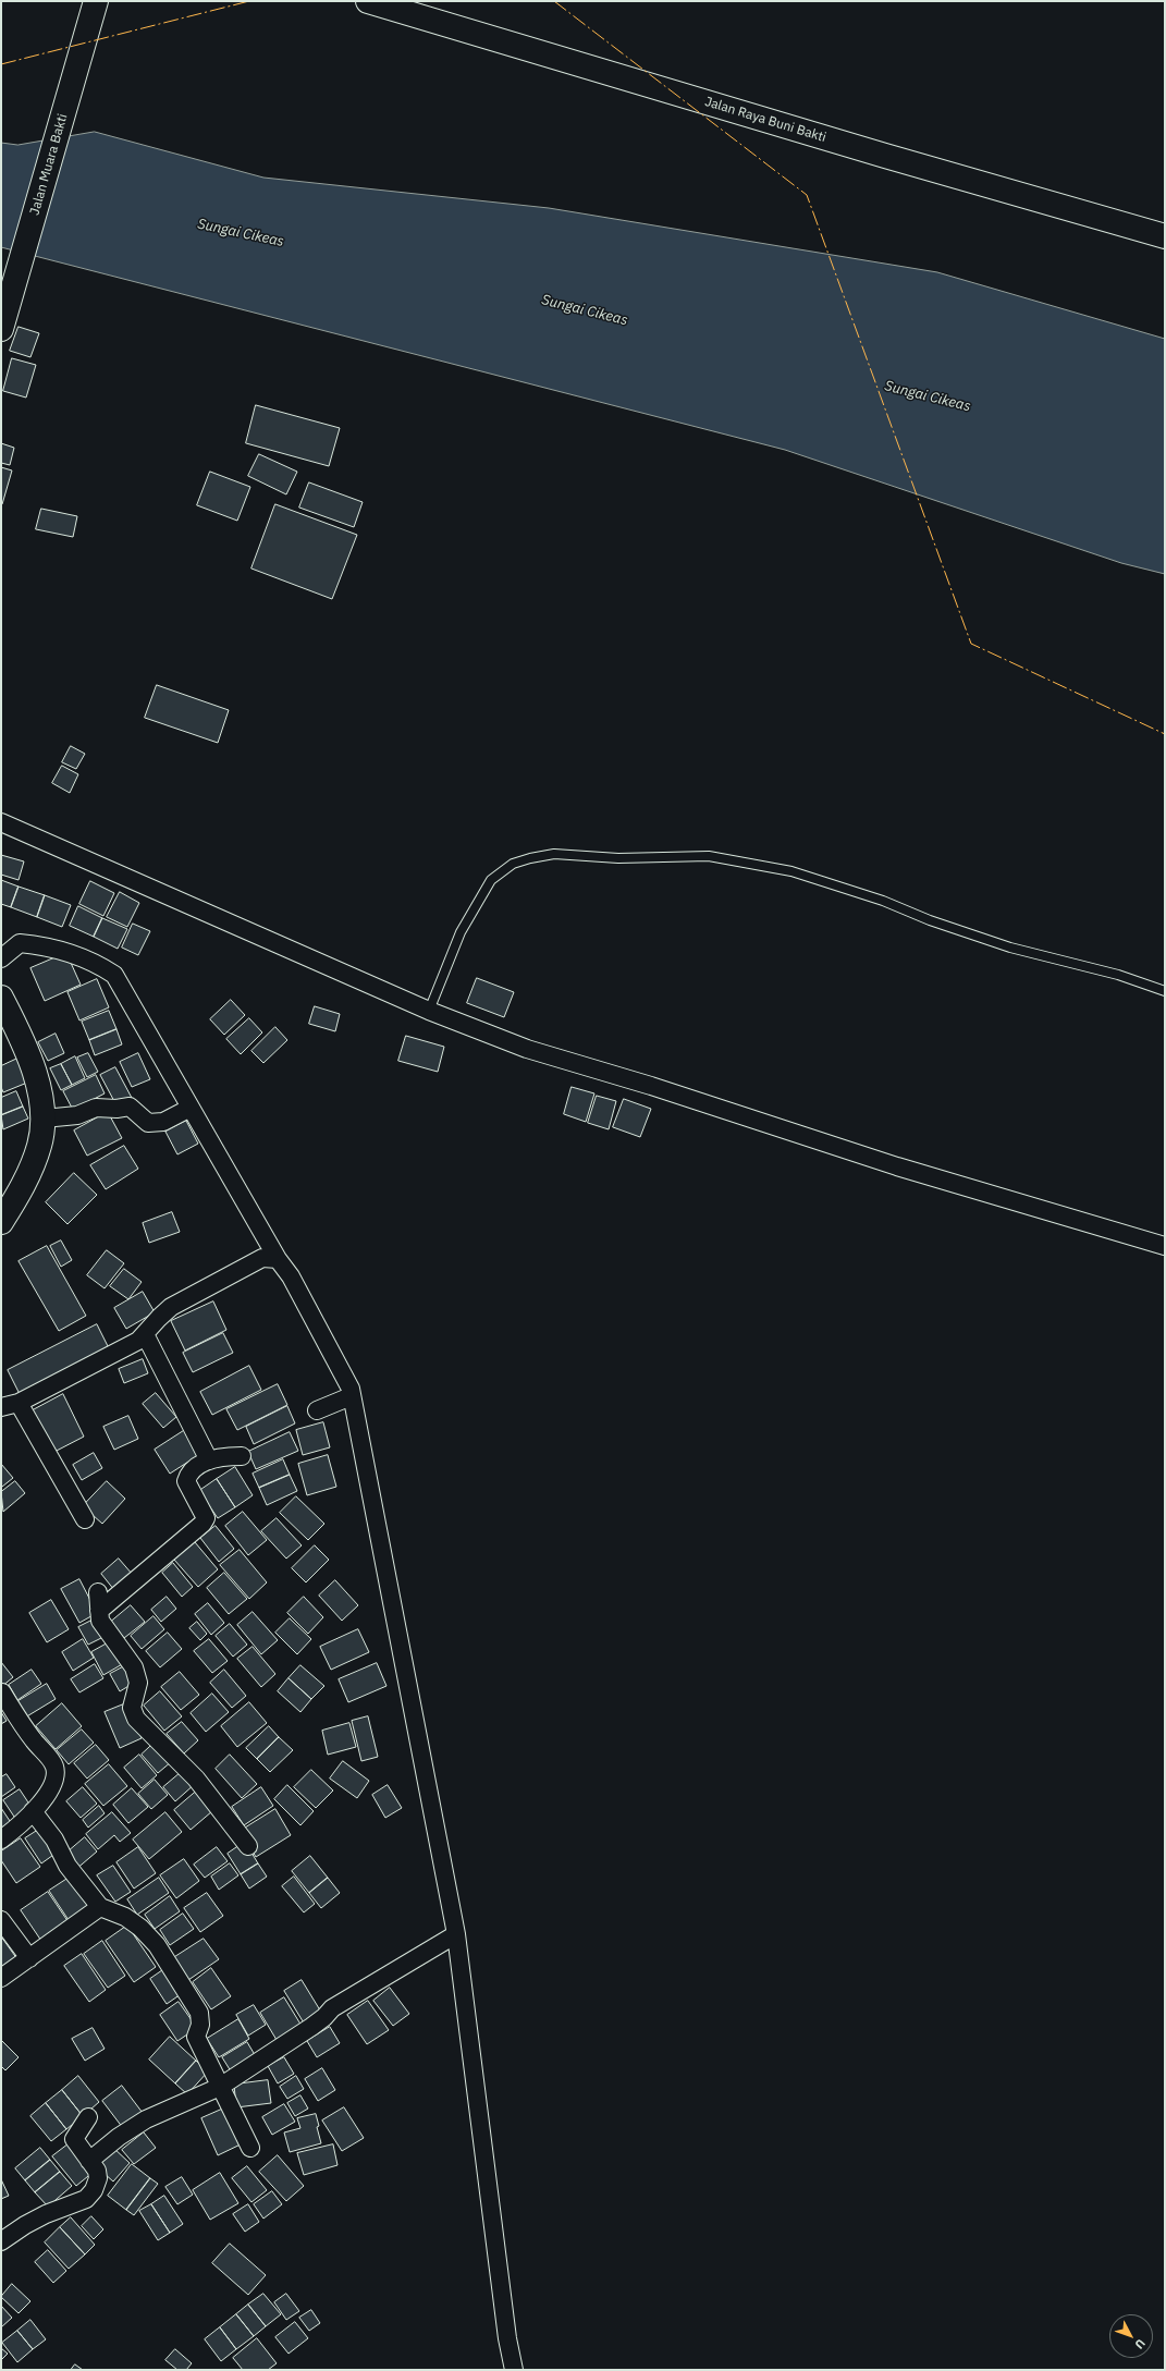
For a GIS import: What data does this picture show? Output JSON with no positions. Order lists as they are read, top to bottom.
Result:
{
  "streets": {
    "main road": ["Jalan Raya Buni Bakti", "Jalan Muara Bakti"]
  },
  "water": ["Sungai Cikeas"],
  "north": "bottom right"
}
